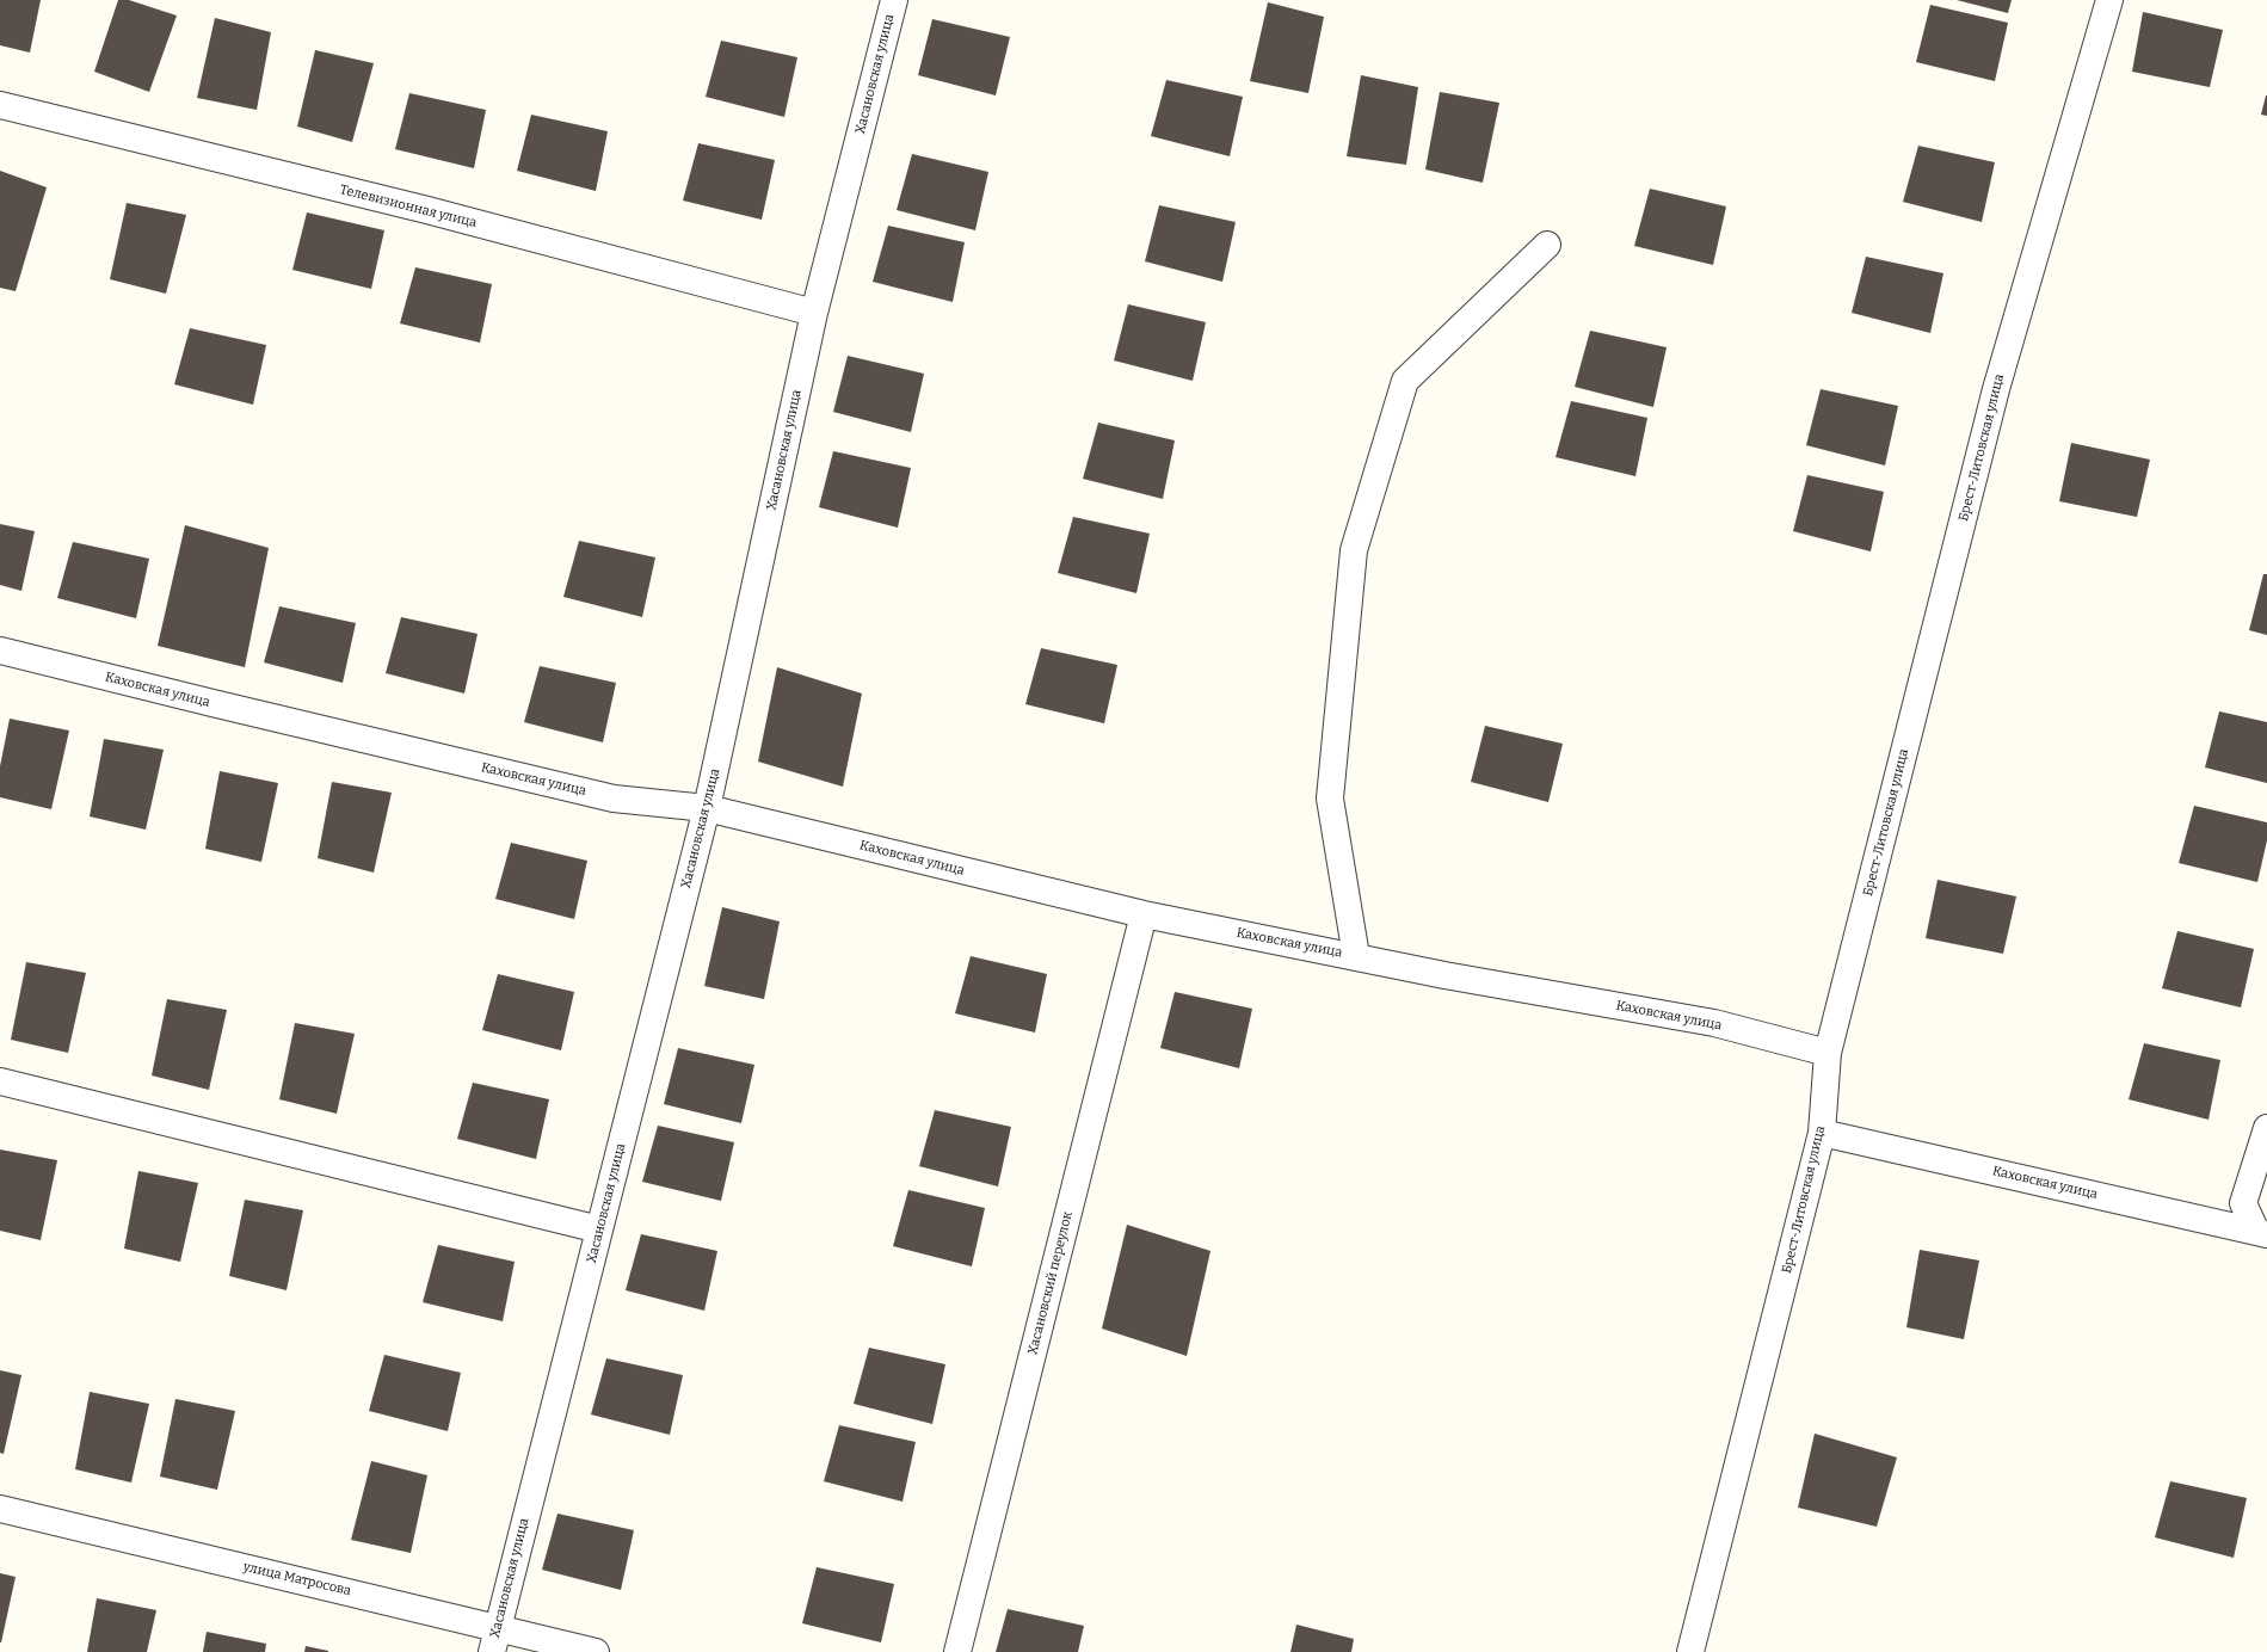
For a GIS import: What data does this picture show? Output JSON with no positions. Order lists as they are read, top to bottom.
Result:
{
  "streets": {
    "street": [
      "Хасановская улица",
      "Телевизионная улица",
      "Брест-Литовская улица",
      "Каховская улица",
      "Хасановский переулок",
      "улица Матросова"
    ]
  },
  "crossings": [
    ["Хасановская улица", "Телевизионная улица"],
    ["Хасановская улица", "Каховская улица"],
    ["Хасановская улица", "улица Матросова"],
    ["Брест-Литовская улица", "Каховская улица"],
    ["Каховская улица", "Хасановский переулок"]
  ]
}
